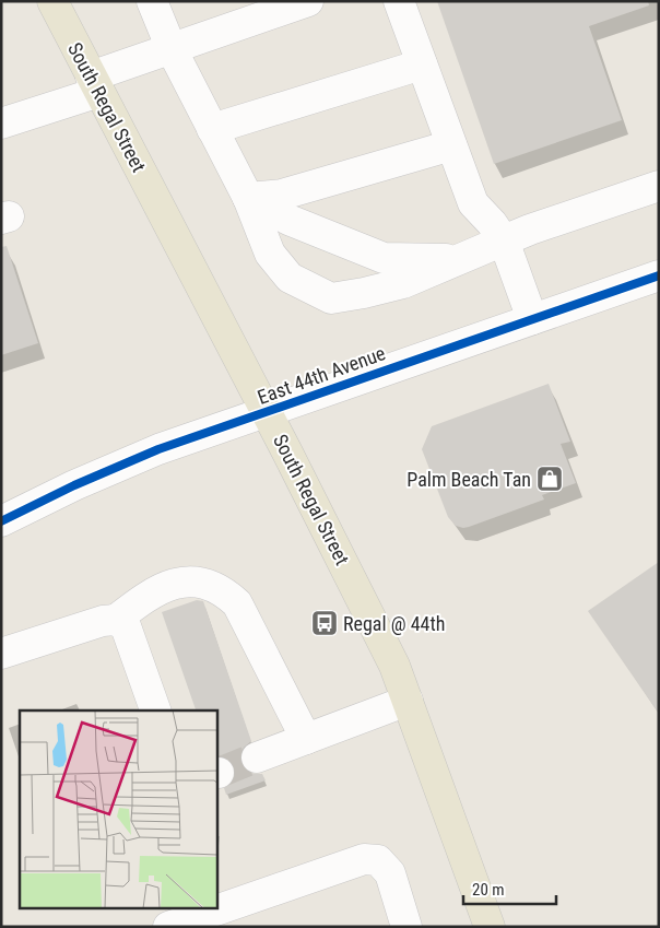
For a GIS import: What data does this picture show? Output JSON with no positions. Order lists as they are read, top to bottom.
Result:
{
  "streets": {
    "main road": ["South Regal Street"],
    "street": ["East 44th Avenue"]
  },
  "crossings": [
    ["South Regal Street", "East 44th Avenue"]
  ],
  "places": {
    "shop": ["Palm Beach Tan"],
    "bus stop": ["Regal @ 44th"]
  },
  "scale_bar": "20 m"
}
